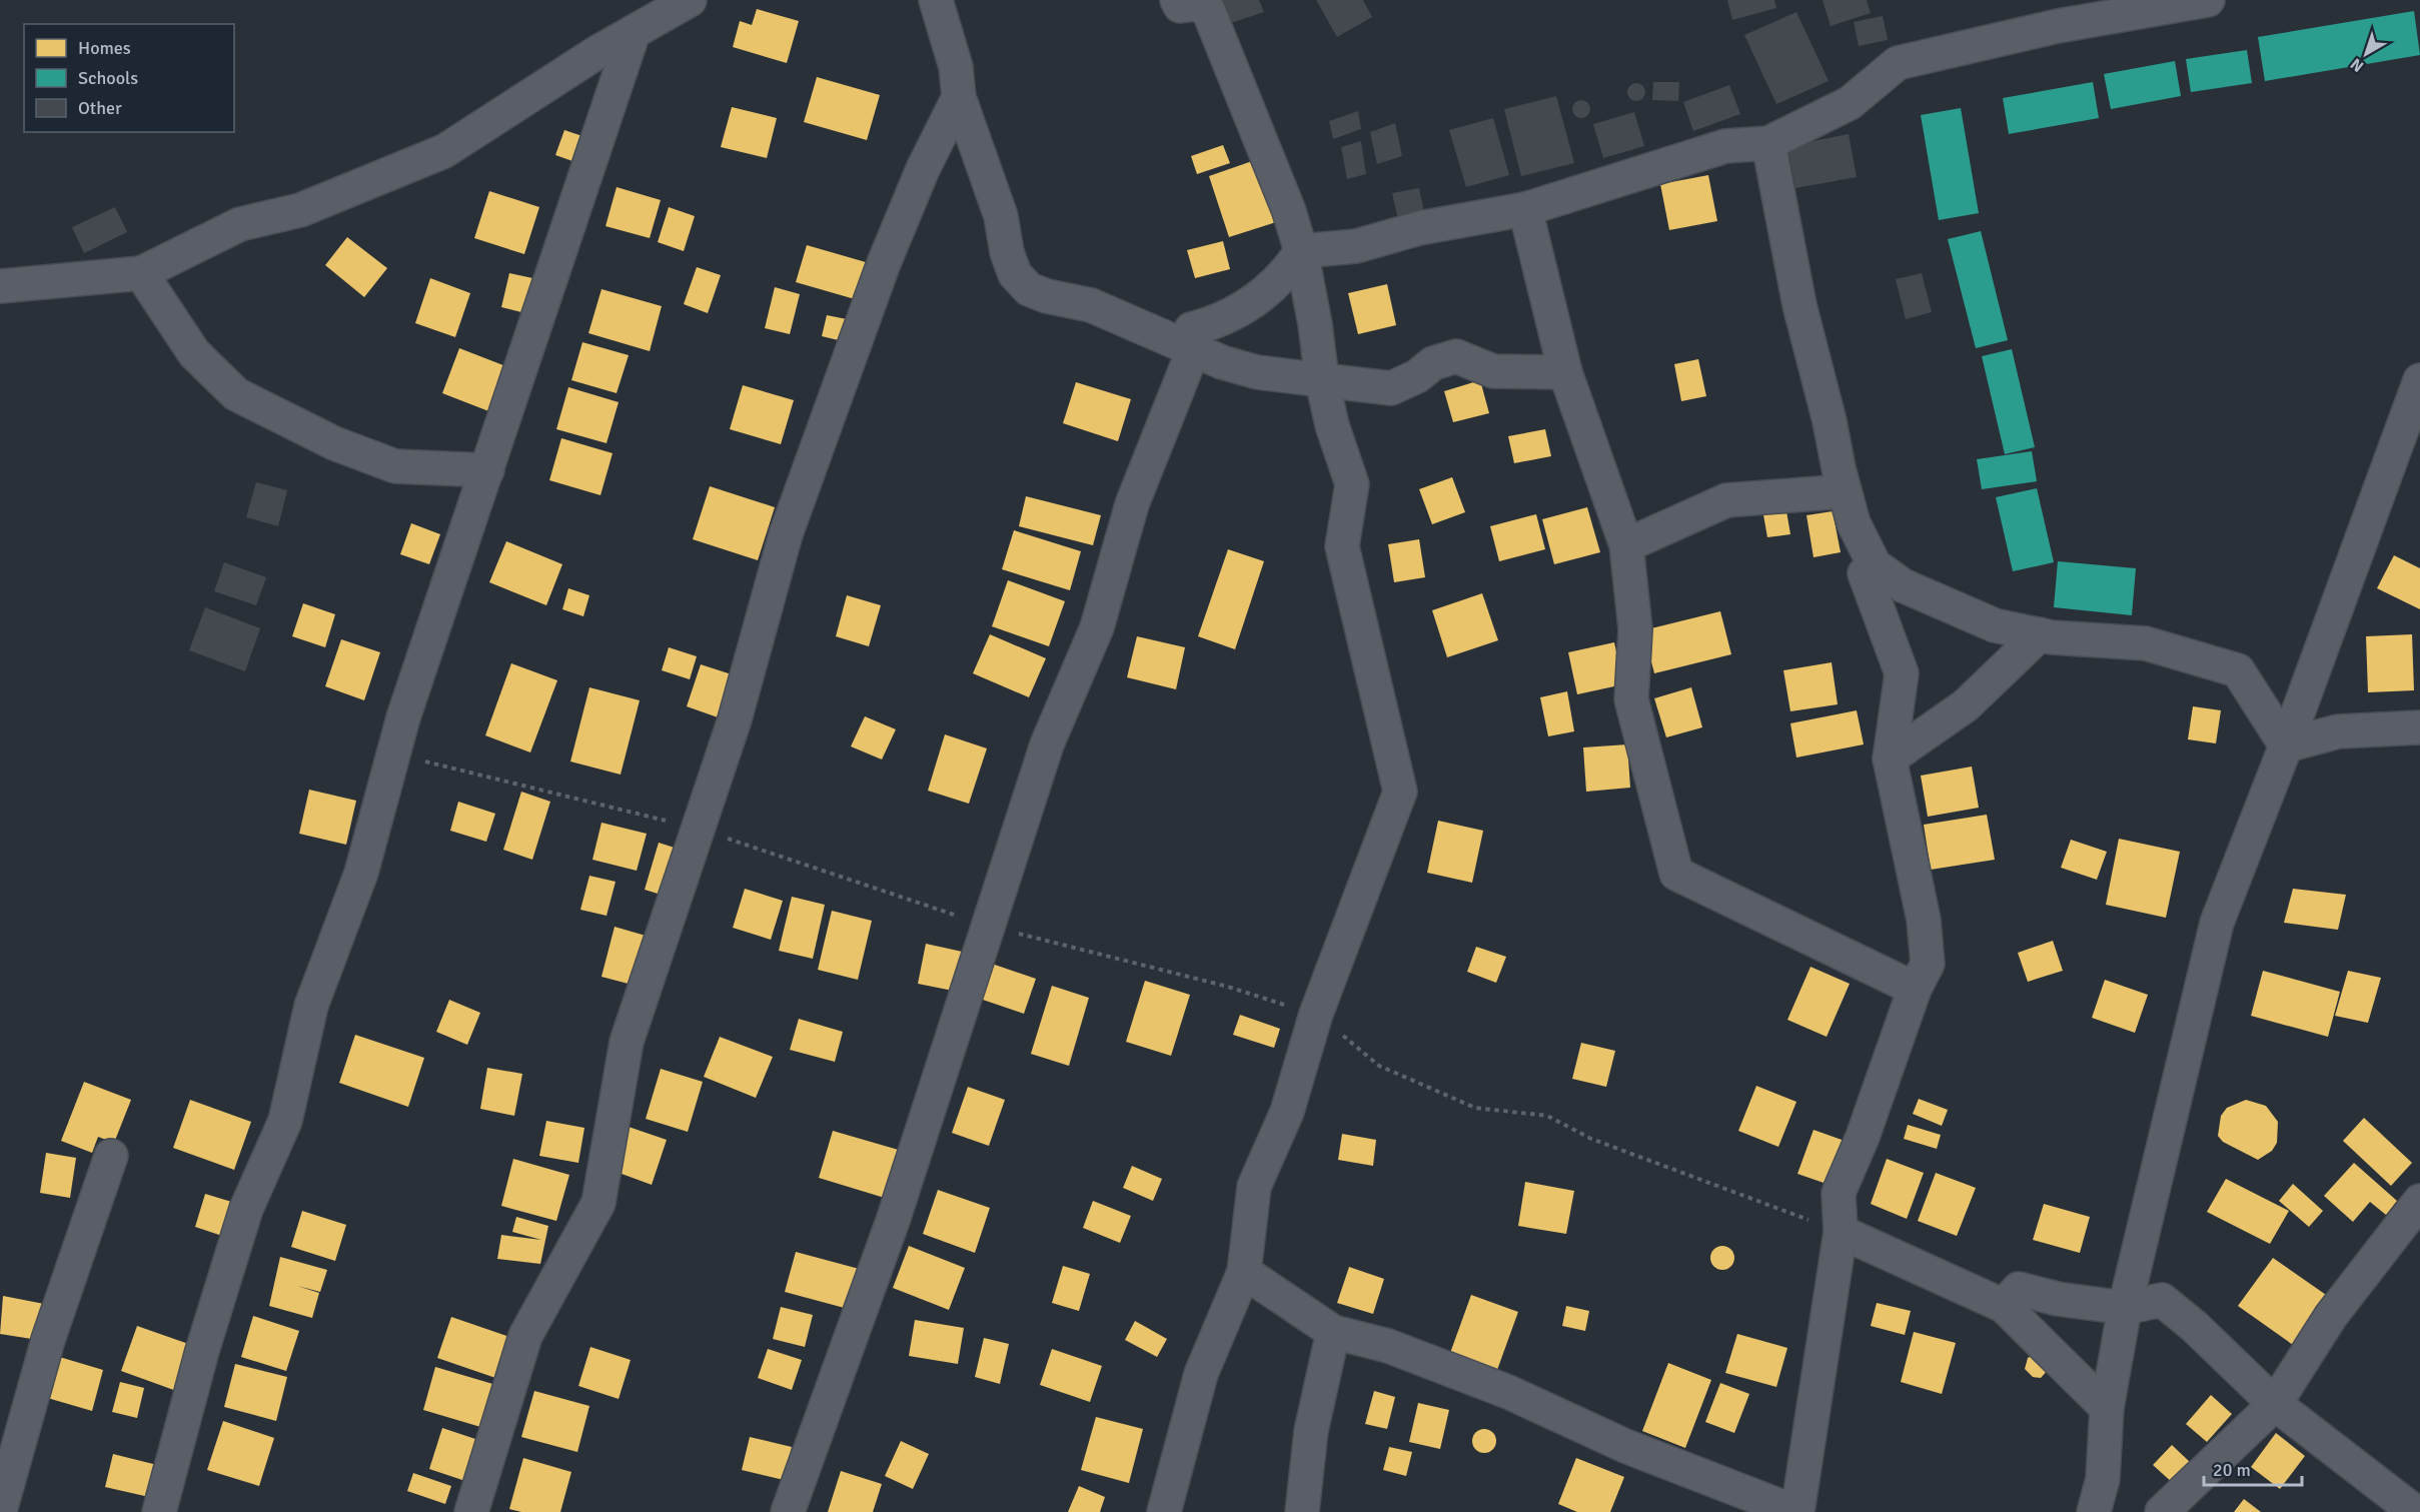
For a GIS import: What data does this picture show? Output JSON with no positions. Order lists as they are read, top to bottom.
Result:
{
  "legend": ["Homes", "Schools", "Other"],
  "scale_bar": "20 m",
  "north": "bottom left"
}
